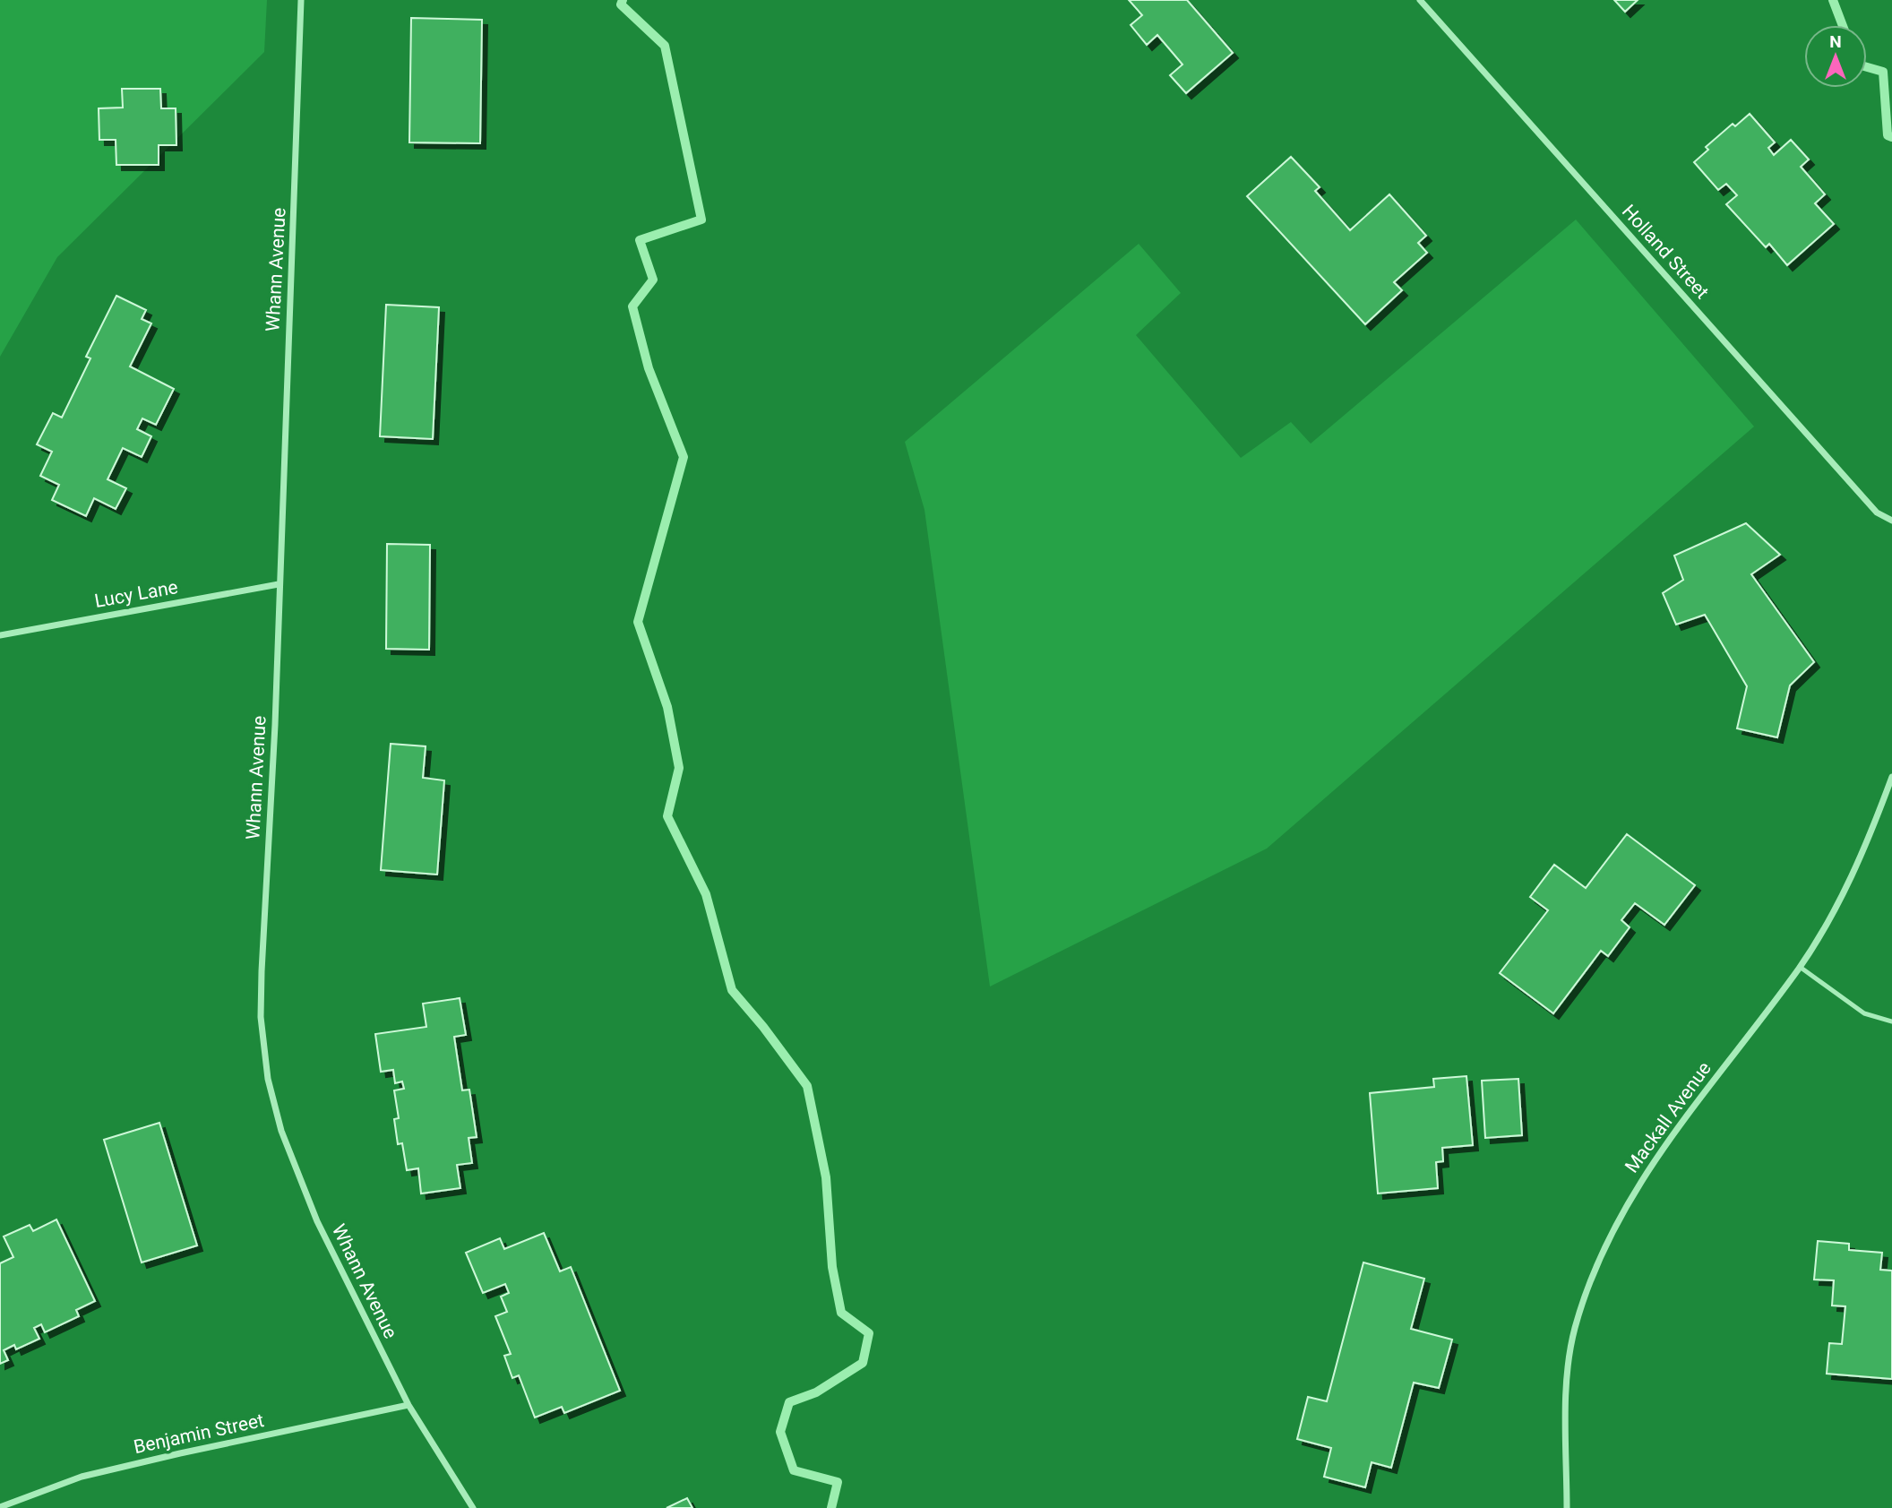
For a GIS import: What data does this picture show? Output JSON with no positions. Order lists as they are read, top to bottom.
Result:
{
  "streets": {
    "street": [
      "Holland Street",
      "Whann Avenue",
      "Lucy Lane",
      "Mackall Avenue",
      "Benjamin Street"
    ]
  },
  "crossings": [
    ["Whann Avenue", "Lucy Lane"],
    ["Whann Avenue", "Benjamin Street"]
  ],
  "north": "top"
}
